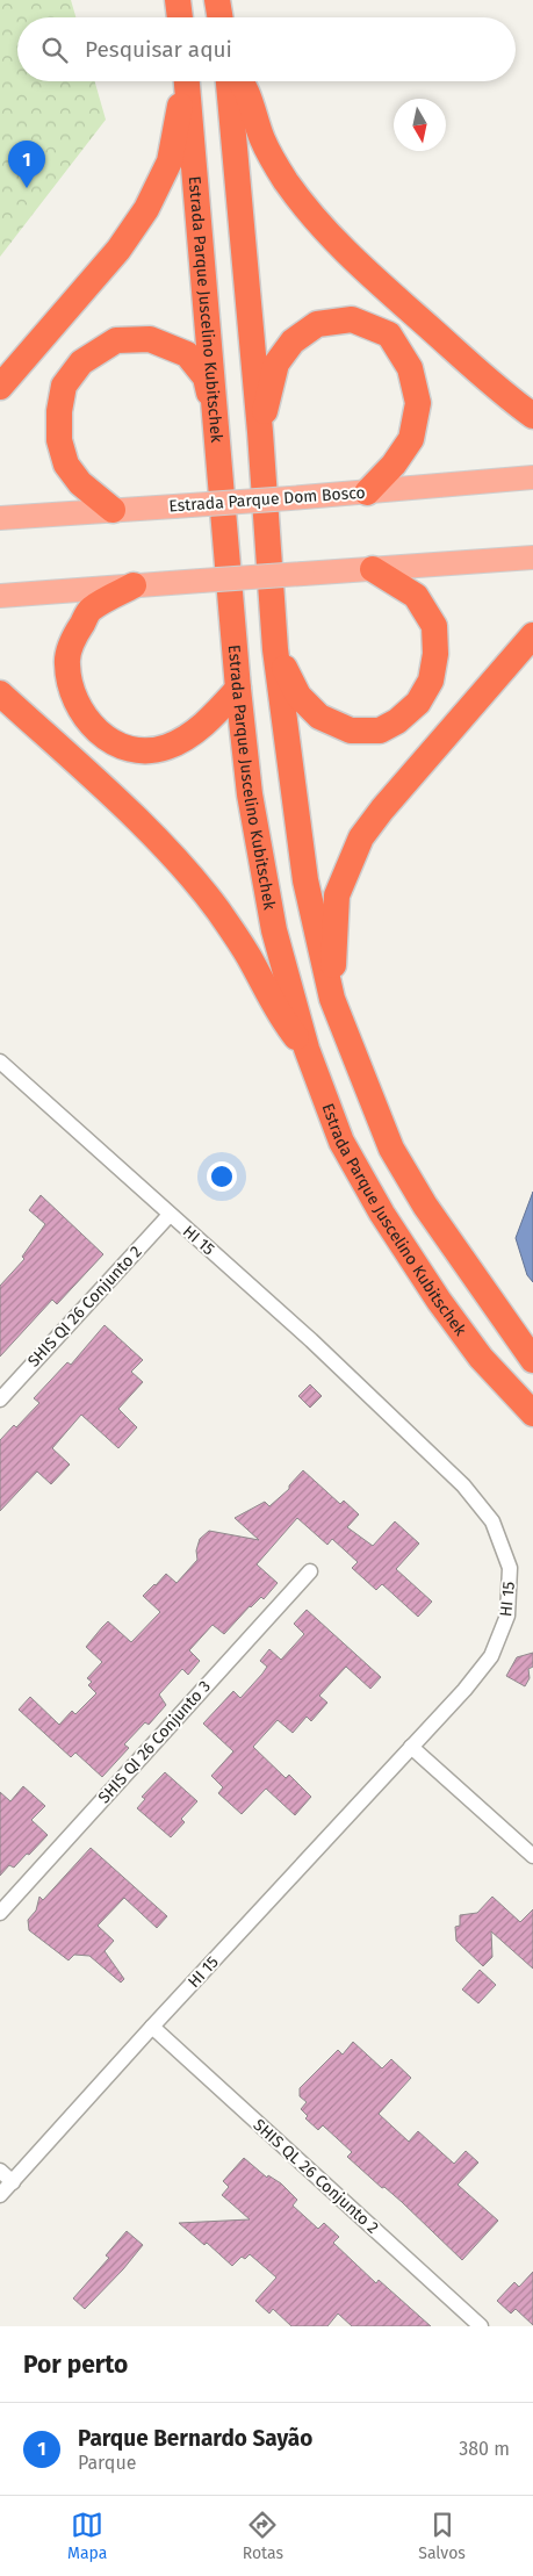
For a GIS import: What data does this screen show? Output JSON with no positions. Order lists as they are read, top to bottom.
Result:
{
  "streets": {
    "highway": ["Estrada Parque Juscelino Kubitschek"],
    "main road": ["Estrada Parque Dom Bosco"],
    "street": [
      "HI 15",
      "SHIS QI 26 Conjunto 2",
      "SHIS QI 26 Conjunto 3",
      "SHIS QL 26 Conjunto 2"
    ]
  },
  "crossings": [
    ["HI 15", "SHIS QI 26 Conjunto 2"],
    ["HI 15", "SHIS QL 26 Conjunto 2"]
  ],
  "north": "bottom",
  "page": {
    "search": "Pesquisar aqui",
    "pins": "1",
    "heading": "Por perto",
    "list": [
      {
        "mark": "1",
        "name": "Parque Bernardo Sayão",
        "note": "Parque",
        "value": "380 m"
      }
    ],
    "nav": ["Mapa", "Rotas", "Salvos"]
  }
}
